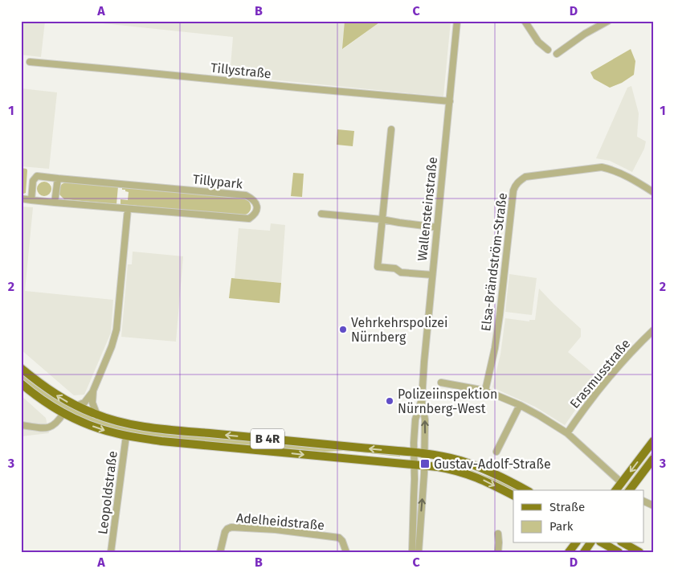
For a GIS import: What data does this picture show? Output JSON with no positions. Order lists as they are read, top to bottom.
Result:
{
  "streets": {
    "main road": ["B 4R"],
    "street": [
      "Tillystraße",
      "Tillypark",
      "Wallensteinstraße",
      "Elsa-Brändström-Straße",
      "Erasmusstraße",
      "Leopoldstraße",
      "Adelheidstraße"
    ]
  },
  "crossings": [
    ["Tillystraße", "Wallensteinstraße"],
    ["Wallensteinstraße", "B 4R"],
    ["B 4R", "Leopoldstraße"]
  ],
  "places": {
    "other": ["Vehrkehrspolizei Nürnberg", "Polizeiinspektion Nürnberg-West"],
    "transit": ["Gustav-Adolf-Straße"]
  },
  "legend": ["Straße", "Park"],
  "grid": {
    "columns": [
      "A",
      "B",
      "C",
      "D"
    ],
    "rows": ["1", "2", "3"]
  }
}
